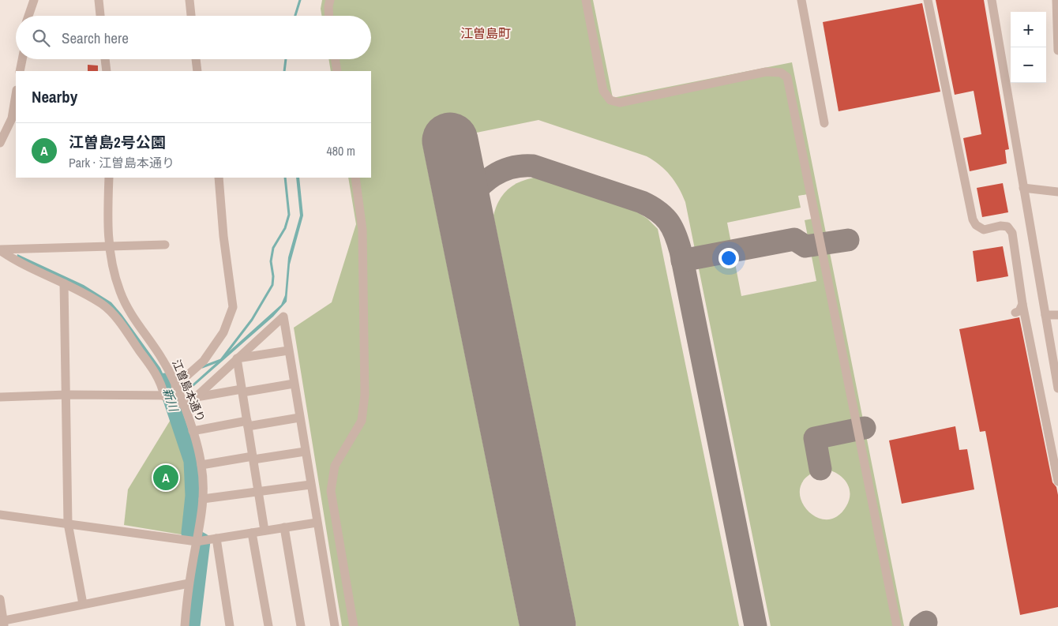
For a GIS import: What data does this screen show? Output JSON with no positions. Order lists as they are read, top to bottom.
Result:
{
  "streets": {
    "street": ["江曽島本通り"]
  },
  "districts": ["江曽島町"],
  "water": ["新川"],
  "page": {
    "map_buttons": ["+", "−"],
    "search": "Search here",
    "heading": "Nearby",
    "list": [
      {
        "mark": "A",
        "name": "江曽島2号公園",
        "note": "Park · 江曽島本通り",
        "value": "480 m"
      }
    ],
    "pins": "A"
  }
}
